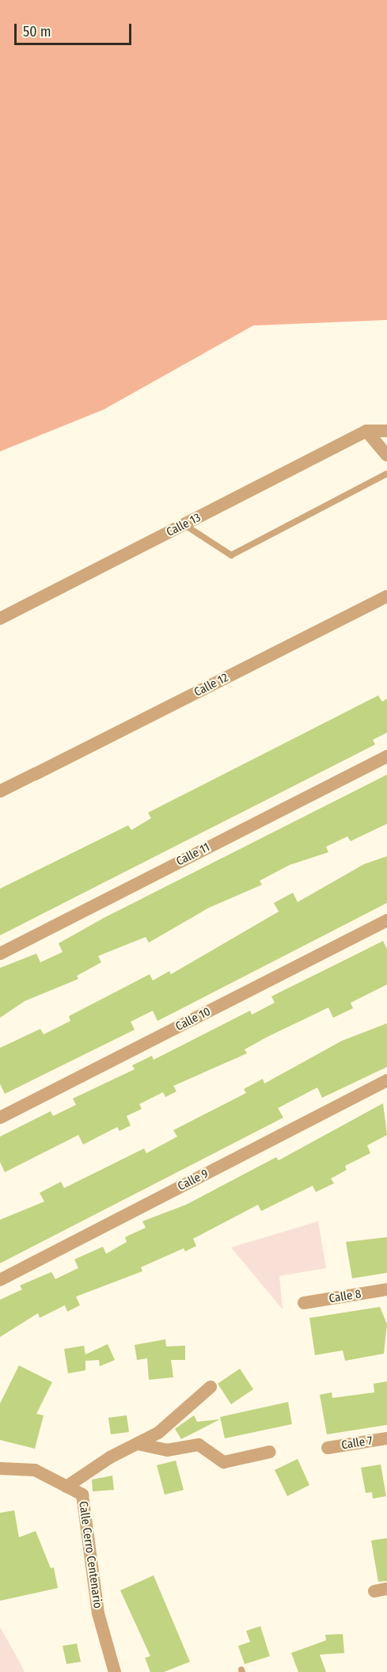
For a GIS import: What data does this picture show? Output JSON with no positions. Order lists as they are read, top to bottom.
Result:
{
  "streets": {
    "street": [
      "Calle 13",
      "Calle 12",
      "Calle 11",
      "Calle 10",
      "Calle 9",
      "Calle 8",
      "Calle 7",
      "Calle Cerro Centenario"
    ]
  },
  "scale_bar": "50 m"
}
